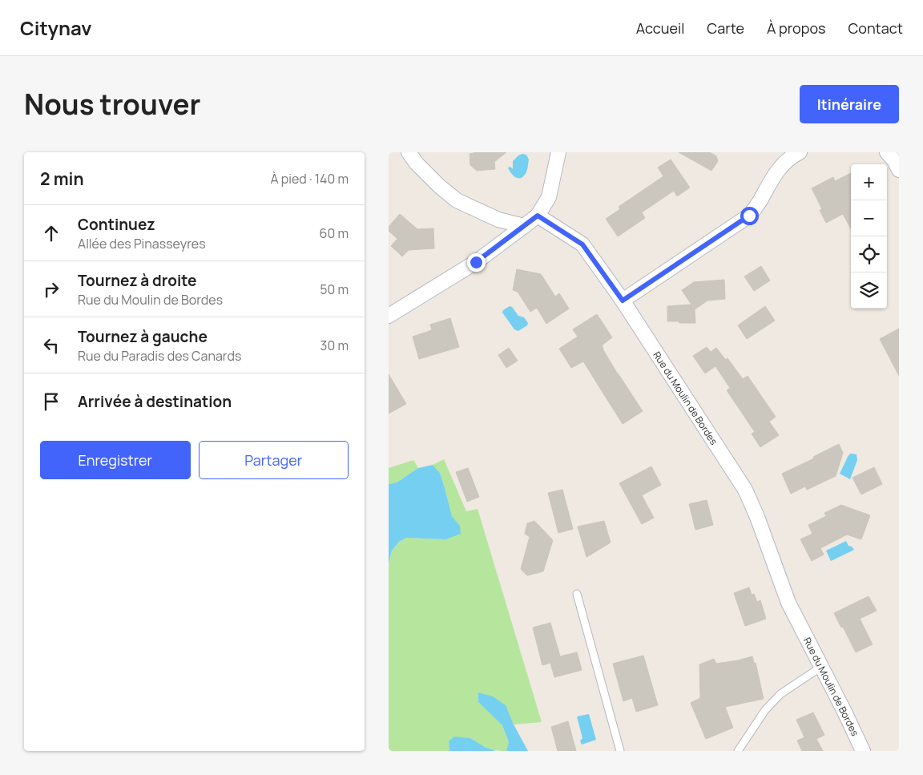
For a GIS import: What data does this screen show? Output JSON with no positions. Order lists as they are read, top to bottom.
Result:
{
  "streets": {
    "street": ["Rue du Moulin de Bordes"]
  },
  "page": {
    "header": "Citynav",
    "nav": [
      "Accueil",
      "Carte",
      "À propos",
      "Contact"
    ],
    "title": "Nous trouver",
    "buttons": [
      "Itinéraire",
      ["Enregistrer", "Partager"]
    ],
    "heading": ["2 min", "À pied · 140 m"],
    "map_buttons": ["+", "−"],
    "list": [
      ["Continuez", "Allée des Pinasseyres", "60 m"],
      ["Tournez à droite", "Rue du Moulin de Bordes", "50 m"],
      ["Tournez à gauche", "Rue du Paradis des Canards", "30 m"],
      "Arrivée à destination"
    ]
  }
}
